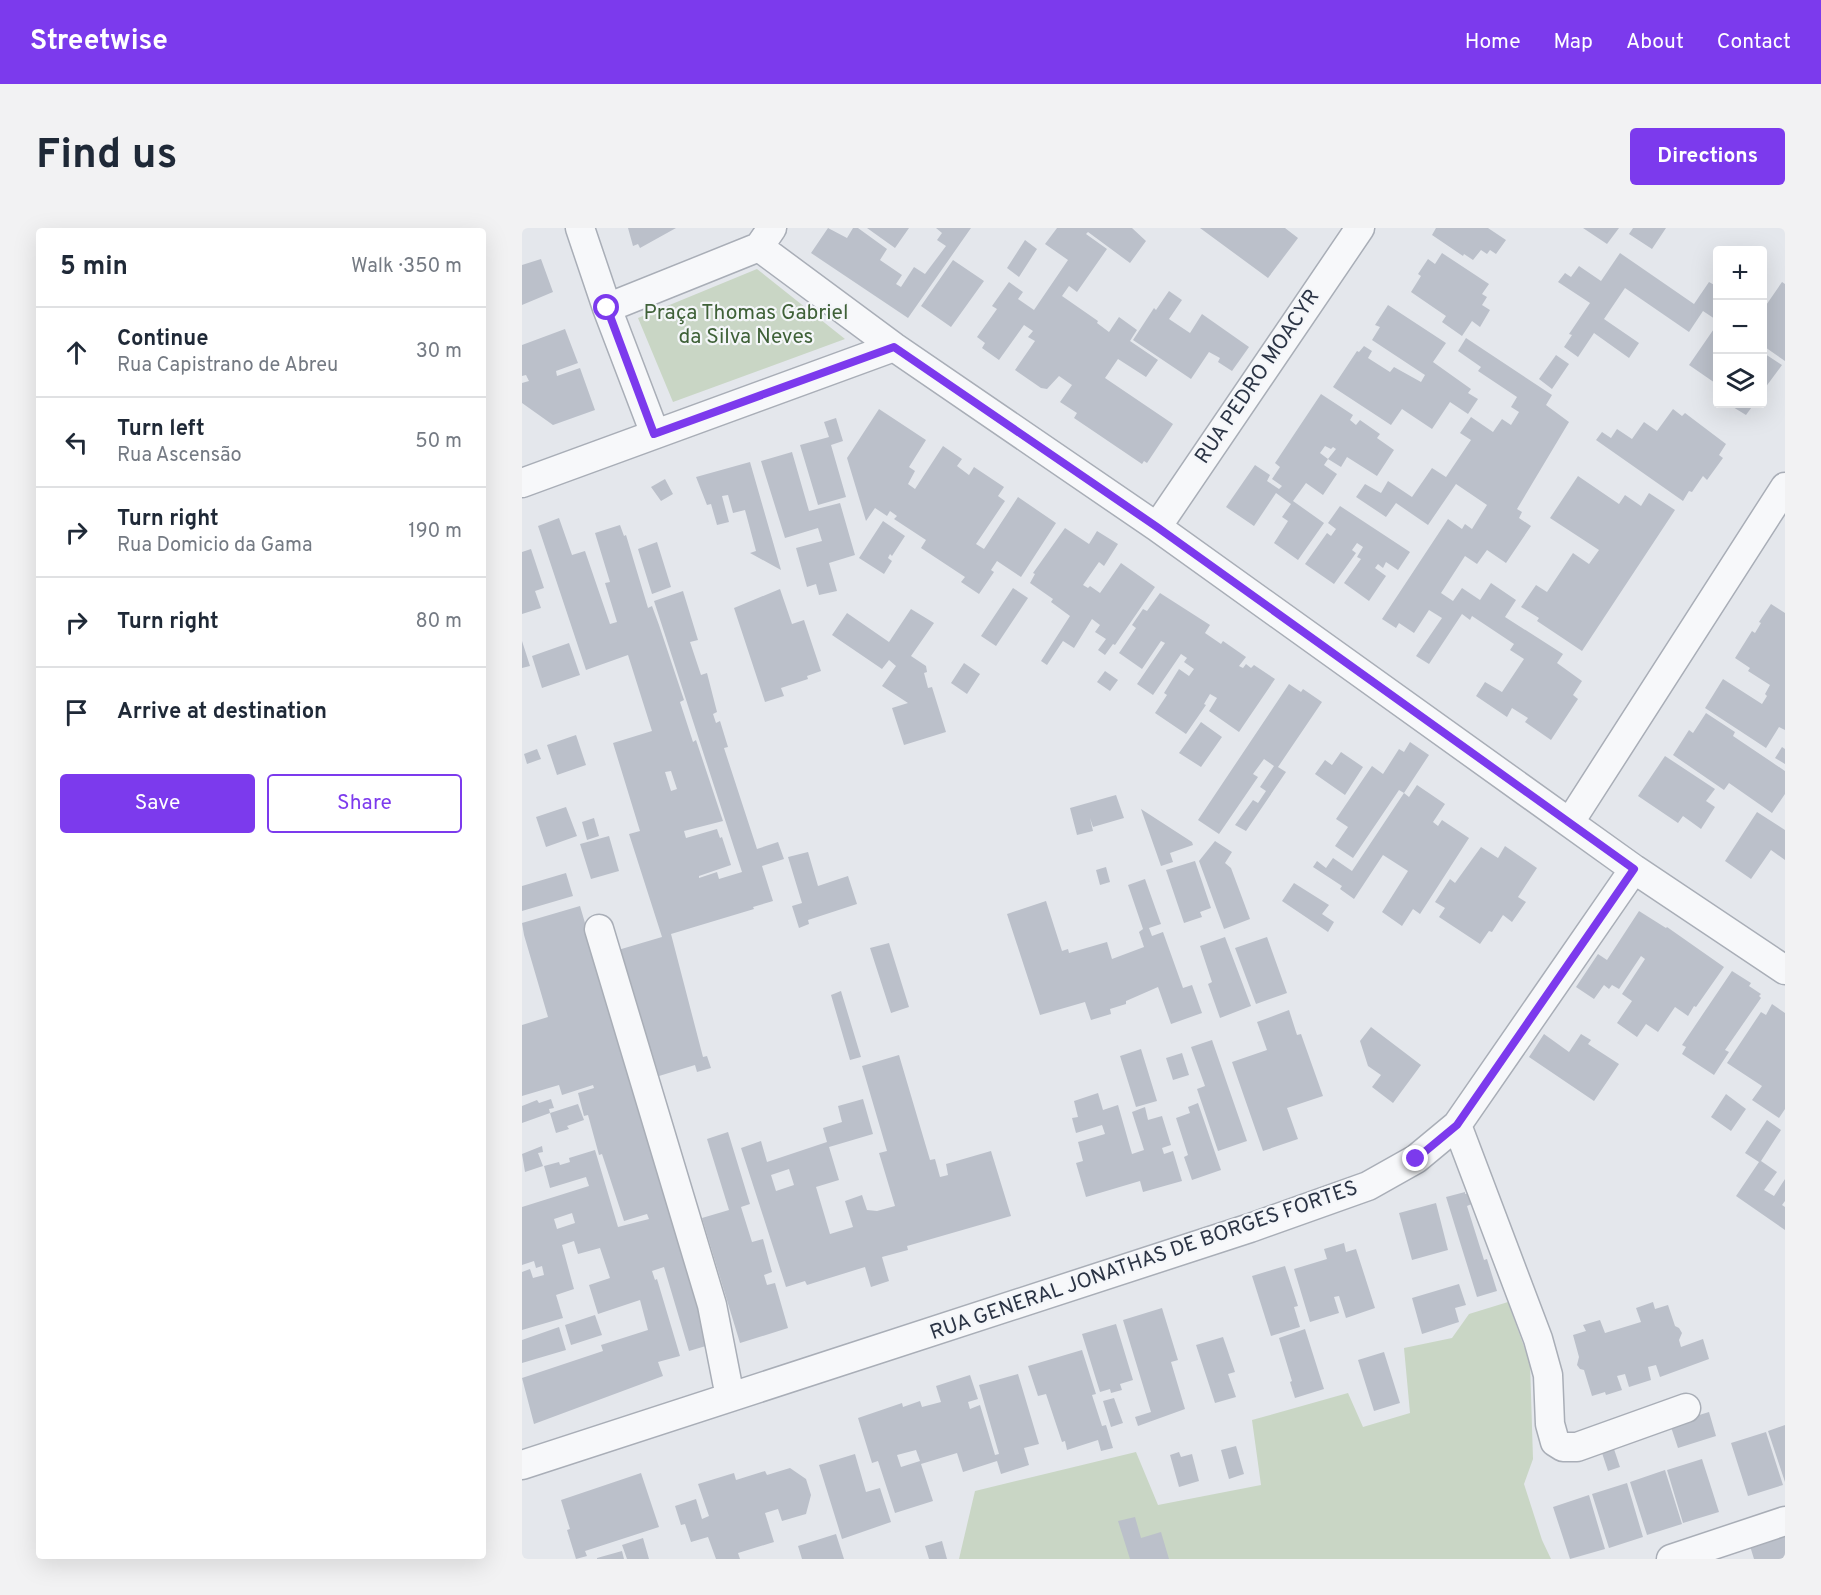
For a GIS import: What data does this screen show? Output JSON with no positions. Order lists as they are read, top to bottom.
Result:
{
  "streets": {
    "street": ["RUA PEDRO MOACYR", "RUA GENERAL JONATHAS DE BORGES FORTES"]
  },
  "parks": ["Praça Thomas Gabriel da Silva Neves"],
  "page": {
    "header": "Streetwise",
    "nav": [
      "Home",
      "Map",
      "About",
      "Contact"
    ],
    "buttons": [
      "Directions",
      ["Save", "Share"]
    ],
    "title": "Find us",
    "heading": ["5 min", "Walk · 350 m"],
    "map_buttons": ["+", "−"],
    "list": [
      ["Continue", "Rua Capistrano de Abreu", "30 m"],
      ["Turn left", "Rua Ascensão", "50 m"],
      ["Turn right", "Rua Domicio da Gama", "190 m"],
      ["Turn right", "80 m"],
      "Arrive at destination"
    ]
  }
}
